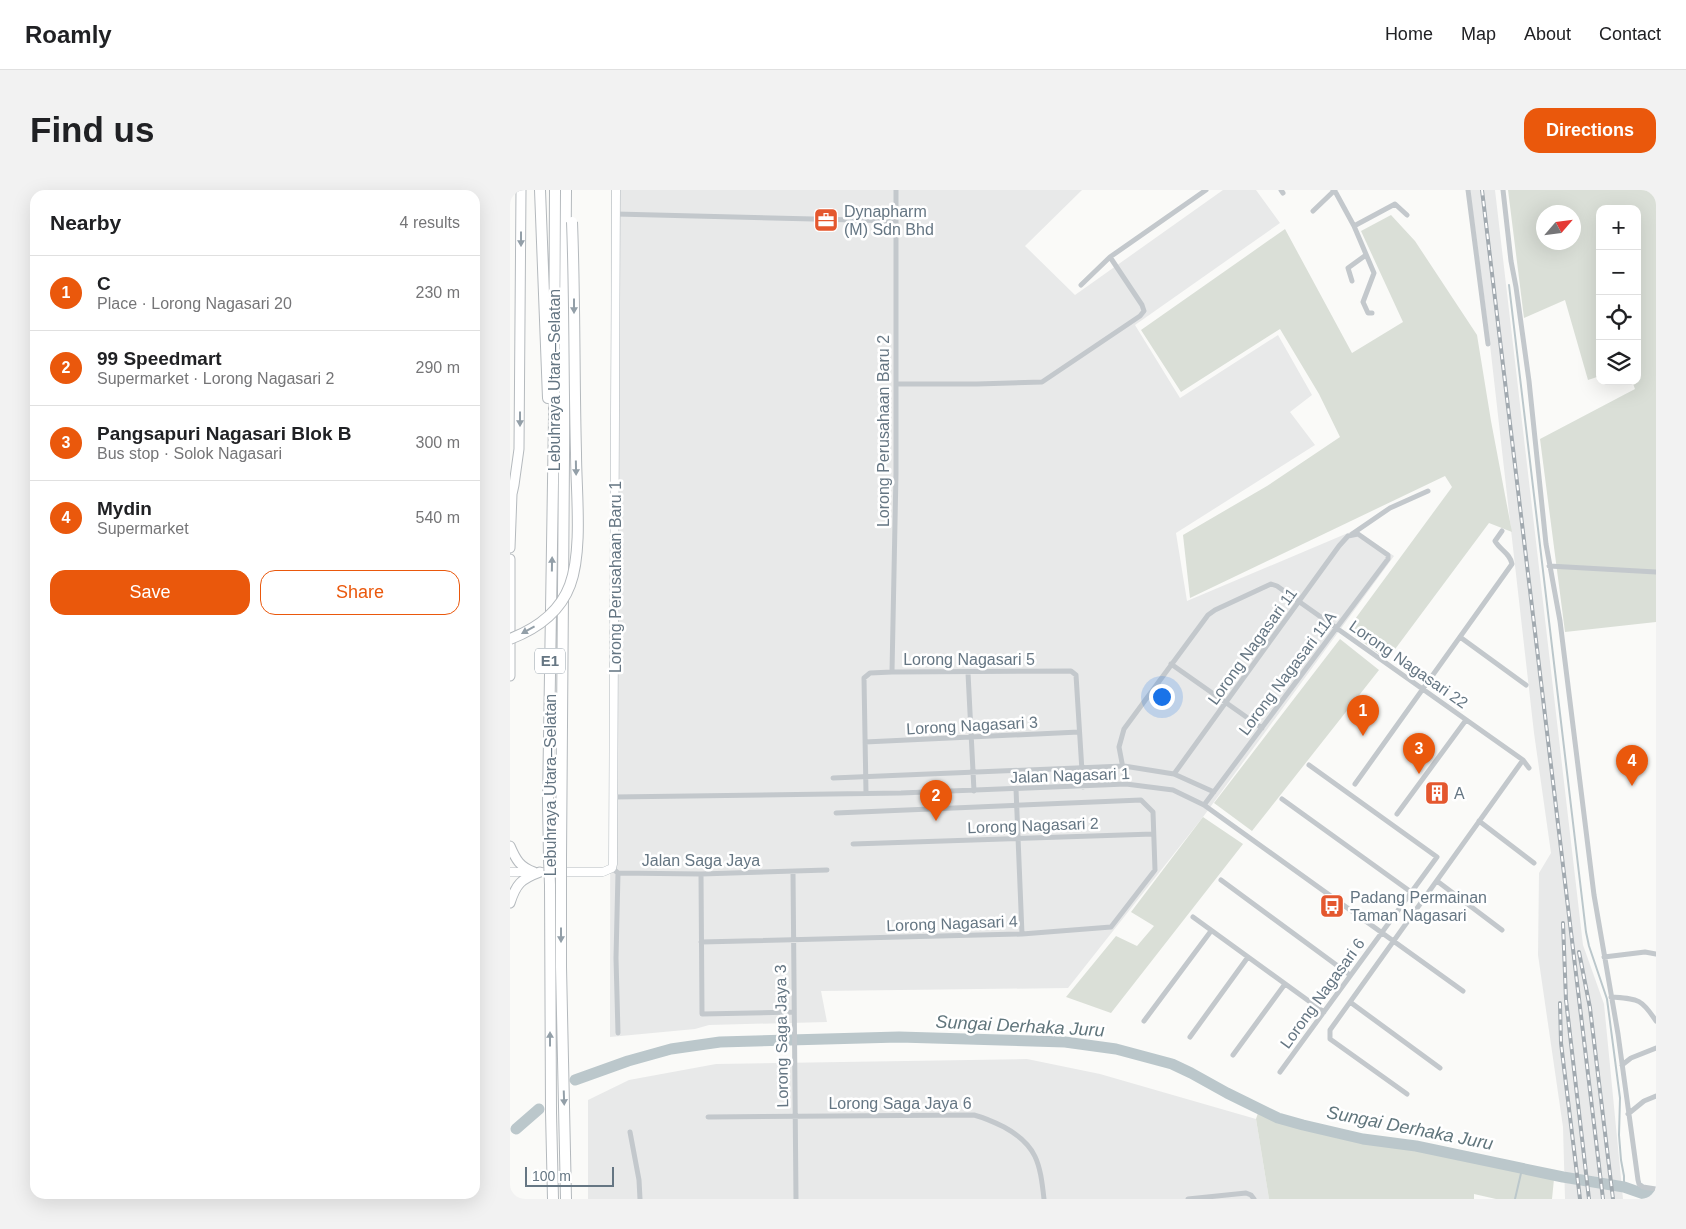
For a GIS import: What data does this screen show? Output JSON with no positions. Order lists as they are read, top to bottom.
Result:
{
  "streets": {
    "highway": ["Lebuhraya Utara–Selatan", "E1"],
    "street": [
      "Lorong Perusahaan Baru 2",
      "Lorong Perusahaan Baru 1",
      "Lorong Nagasari 11",
      "Lorong Nagasari 5",
      "Lorong Nagasari 22",
      "Lorong Nagasari 11A",
      "Lorong Nagasari 3",
      "Jalan Nagasari 1",
      "Lorong Nagasari 2",
      "Jalan Saga Jaya",
      "Lorong Nagasari 4",
      "Lorong Nagasari 6",
      "Lorong Saga Jaya 3",
      "Lorong Saga Jaya 6"
    ]
  },
  "crossings": [
    ["Lorong Perusahaan Baru 2", "Lorong Nagasari 5"],
    ["Lorong Perusahaan Baru 1", "Jalan Nagasari 1"],
    ["Lorong Perusahaan Baru 1", "Jalan Saga Jaya"],
    ["Lorong Nagasari 11", "Lorong Nagasari 22"],
    ["Lorong Nagasari 11", "Lorong Nagasari 11A"],
    ["Lorong Nagasari 11", "Jalan Nagasari 1"],
    ["Lorong Nagasari 5", "Lorong Nagasari 3"],
    ["Lorong Nagasari 22", "Lorong Nagasari 11A"],
    ["Lorong Nagasari 11A", "Jalan Nagasari 1"],
    ["Jalan Nagasari 1", "Lorong Nagasari 6"],
    ["Lorong Nagasari 2", "Lorong Nagasari 4"],
    ["Jalan Saga Jaya", "Lorong Saga Jaya 3"],
    ["Lorong Nagasari 4", "Lorong Saga Jaya 3"],
    ["Lorong Saga Jaya 3", "Lorong Saga Jaya 6"]
  ],
  "water": ["Sungai Derhaka Juru"],
  "places": {
    "office": ["Dynapharm (M) Sdn Bhd"],
    "building": ["A"],
    "bus stop": ["Padang Permainan Taman Nagasari"]
  },
  "scale_bar": "100 m",
  "north": "top right",
  "page": {
    "header": "Roamly",
    "nav": [
      "Home",
      "Map",
      "About",
      "Contact"
    ],
    "buttons": [
      "Directions",
      ["Save", "Share"]
    ],
    "title": "Find us",
    "heading": ["Nearby", "4 results"],
    "map_buttons": ["+", "−"],
    "list": [
      {
        "mark": "1",
        "name": "C",
        "note": "Place · Lorong Nagasari 20",
        "value": "230 m"
      },
      {
        "mark": "2",
        "name": "99 Speedmart",
        "note": "Supermarket · Lorong Nagasari 2",
        "value": "290 m"
      },
      {
        "mark": "3",
        "name": "Pangsapuri Nagasari Blok B",
        "note": "Bus stop · Solok Nagasari",
        "value": "300 m"
      },
      {
        "mark": "4",
        "name": "Mydin",
        "note": "Supermarket",
        "value": "540 m"
      }
    ],
    "pins": [
      "1",
      "3",
      "4",
      "2"
    ],
    "scale": "100 m"
  }
}
